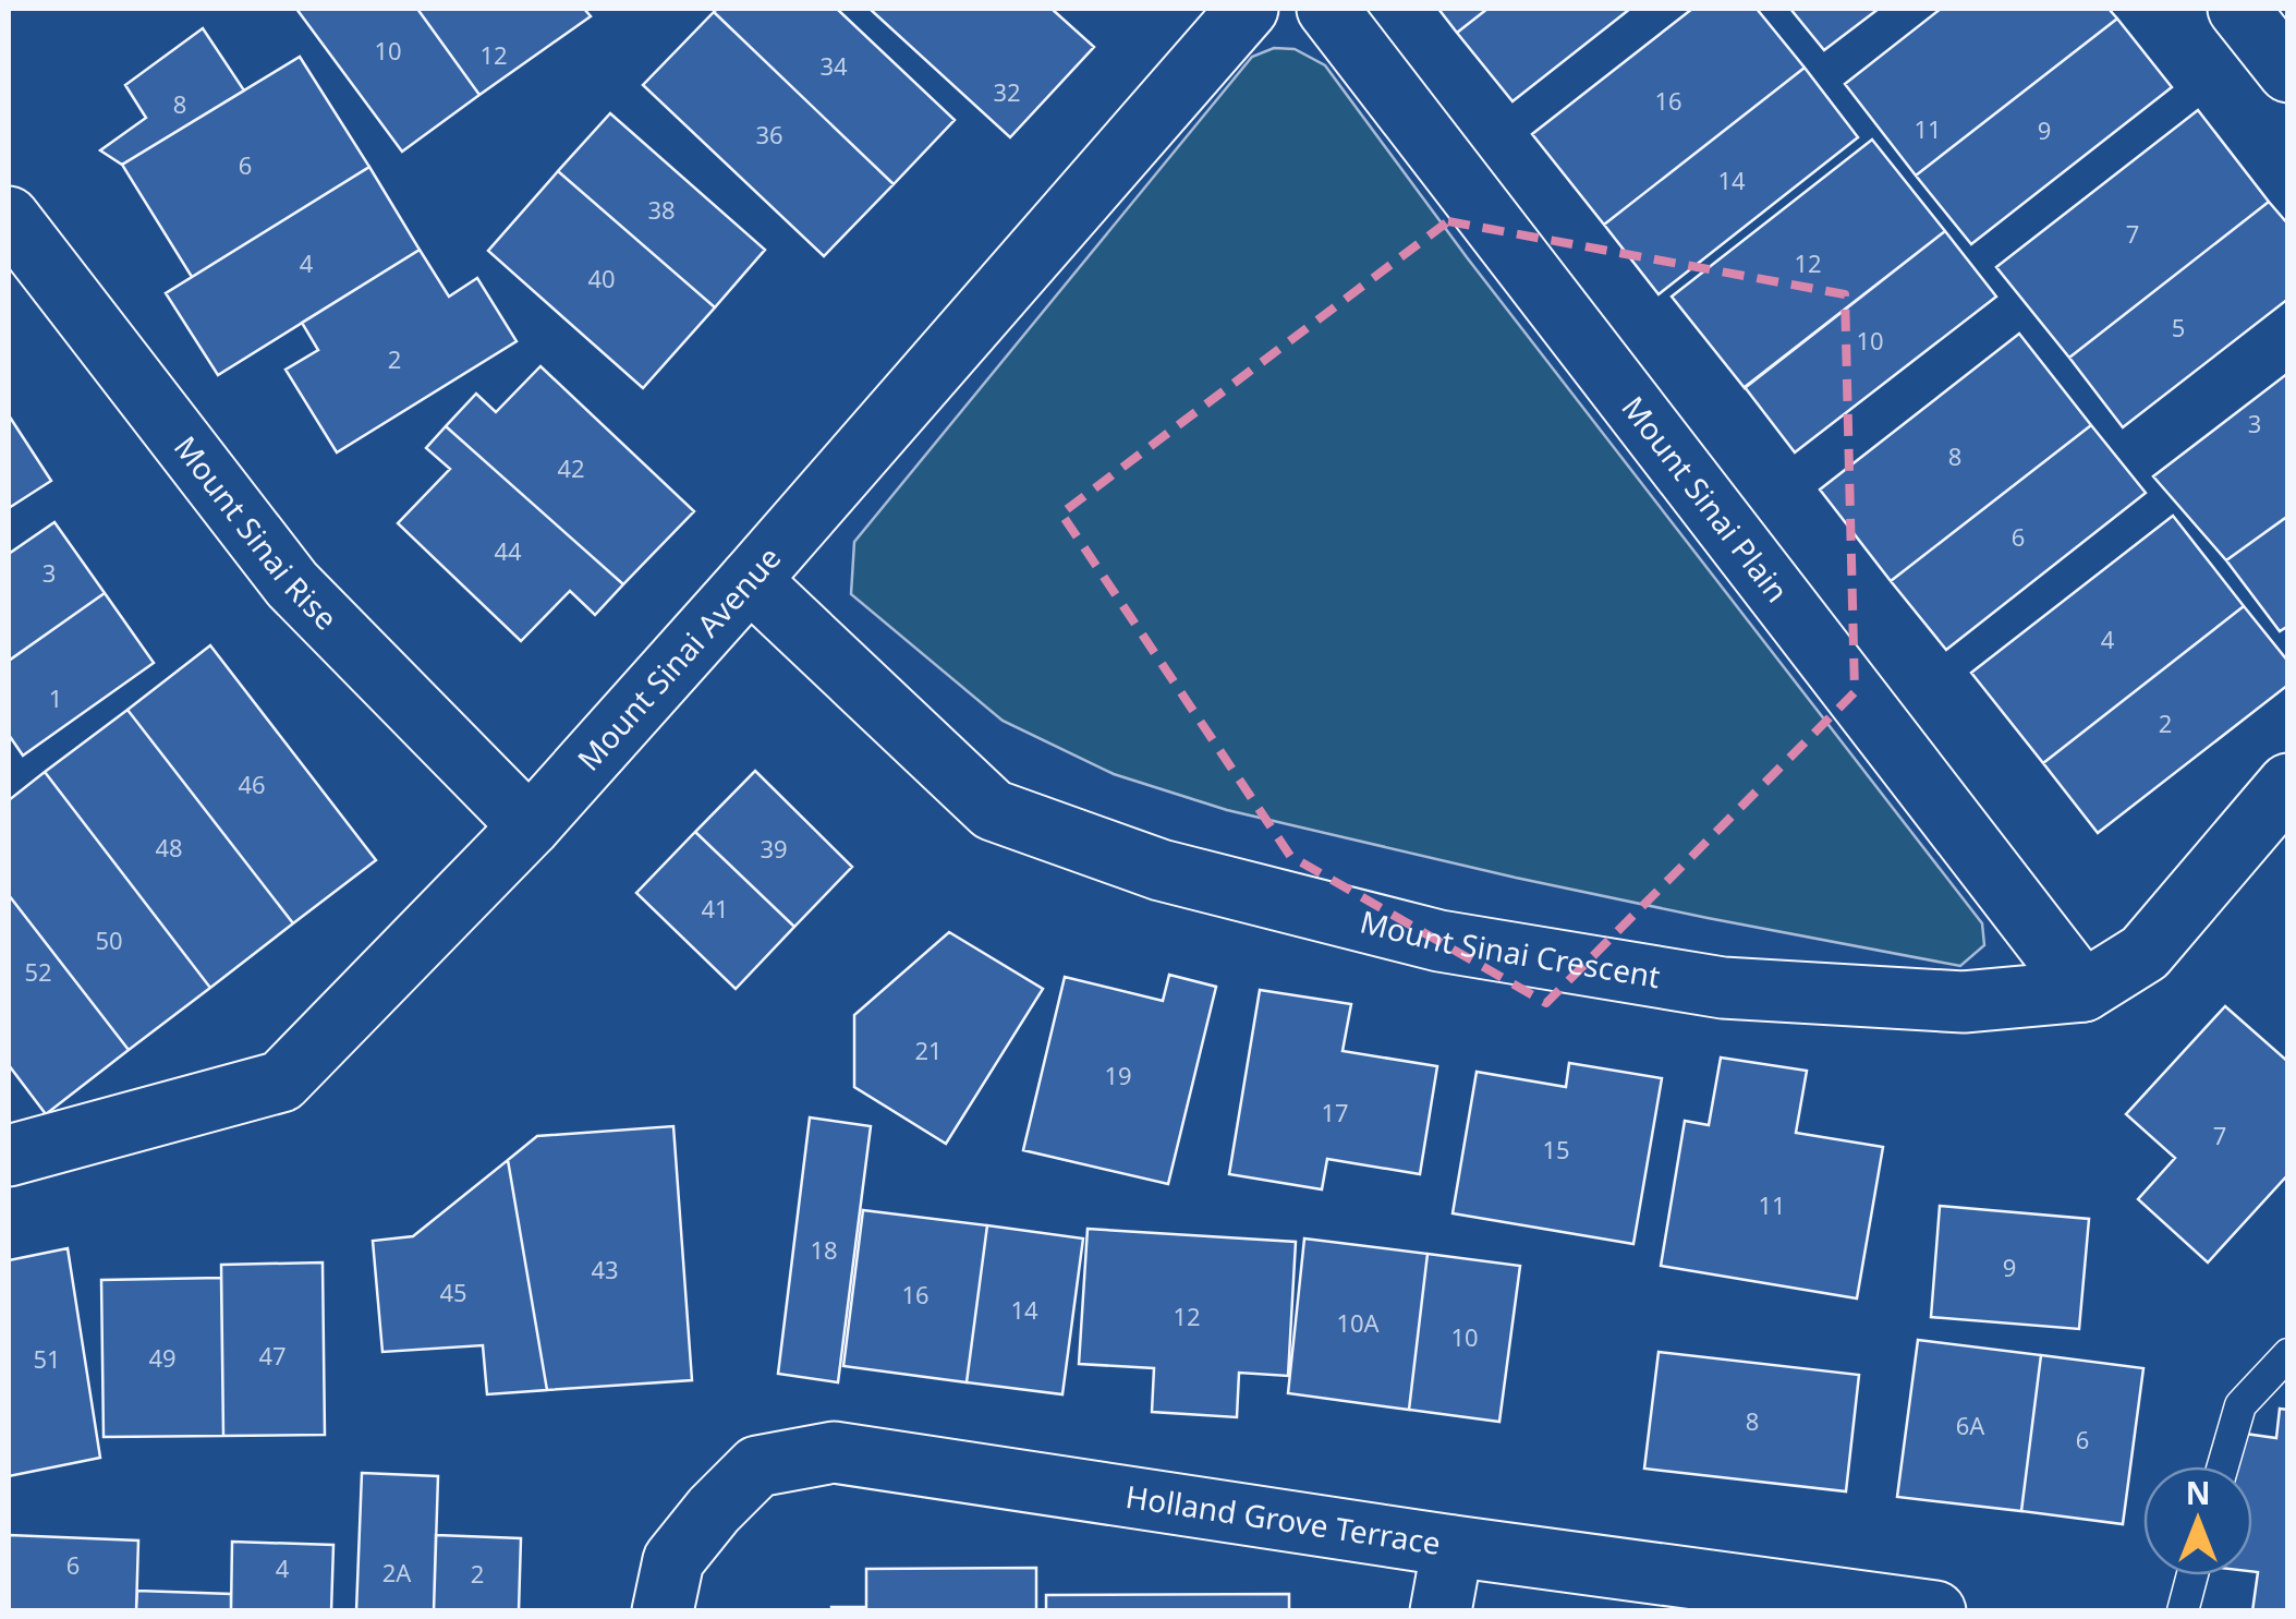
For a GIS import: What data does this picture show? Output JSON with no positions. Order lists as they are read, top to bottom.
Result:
{
  "streets": {
    "street": [
      "Mount Sinai Plain",
      "Mount Sinai Rise",
      "Mount Sinai Avenue",
      "Mount Sinai Crescent",
      "Holland Grove Terrace"
    ]
  },
  "crossings": [
    ["Mount Sinai Plain", "Mount Sinai Crescent"],
    ["Mount Sinai Rise", "Mount Sinai Avenue"],
    ["Mount Sinai Avenue", "Mount Sinai Crescent"]
  ],
  "house_numbers": [
    "10",
    "12",
    "34",
    "32",
    "16",
    "8",
    "11",
    "9",
    "36",
    "6",
    "14",
    "38",
    "7",
    "4",
    "12",
    "40",
    "5",
    "10",
    "2",
    "3",
    "8",
    "42",
    "6",
    "44",
    "3",
    "4",
    "1",
    "2",
    "46",
    "48",
    "39",
    "41",
    "50",
    "52",
    "21",
    "19",
    "17",
    "7",
    "15",
    "11",
    "18",
    "9",
    "43",
    "45",
    "16",
    "14",
    "12",
    "10A",
    "10",
    "47",
    "49",
    "51",
    "8",
    "6A",
    "6",
    "6",
    "4",
    "2A",
    "2"
  ],
  "north": "top"
}
